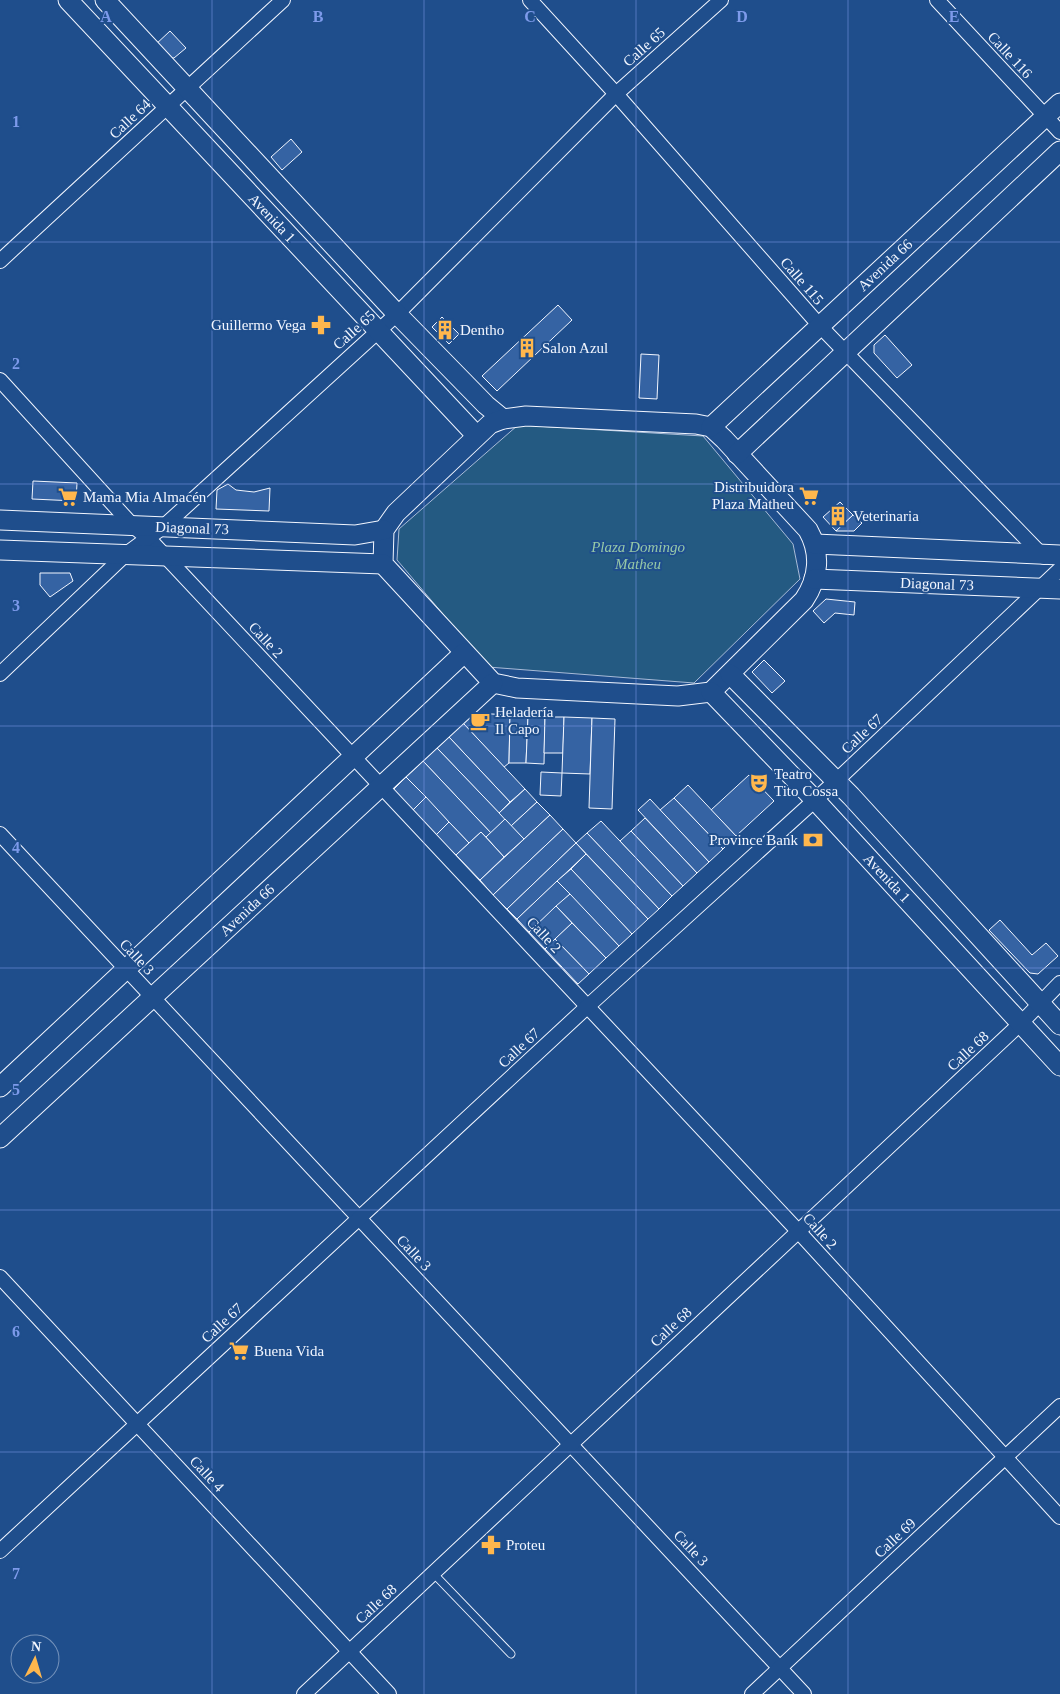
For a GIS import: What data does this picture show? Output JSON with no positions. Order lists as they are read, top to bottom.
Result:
{
  "streets": {
    "main road": ["Avenida 1", "Avenida 66", "Diagonal 73"],
    "street": [
      "Calle 65",
      "Calle 116",
      "Calle 64",
      "Calle 115",
      "Calle 2",
      "Calle 67",
      "Calle 3",
      "Calle 68",
      "Calle 4",
      "Calle 69"
    ]
  },
  "crossings": [
    ["Calle 65", "Avenida 1"],
    ["Calle 65", "Calle 115"],
    ["Calle 65", "Diagonal 73"],
    ["Calle 116", "Avenida 66"],
    ["Calle 64", "Avenida 1"],
    ["Avenida 1", "Calle 67"],
    ["Avenida 1", "Calle 68"],
    ["Avenida 66", "Calle 115"],
    ["Avenida 66", "Calle 2"],
    ["Avenida 66", "Calle 3"],
    ["Calle 115", "Diagonal 73"],
    ["Diagonal 73", "Calle 2"],
    ["Diagonal 73", "Calle 67"],
    ["Calle 2", "Calle 67"],
    ["Calle 2", "Calle 68"],
    ["Calle 2", "Calle 69"],
    ["Calle 67", "Calle 3"],
    ["Calle 67", "Calle 4"],
    ["Calle 3", "Calle 68"],
    ["Calle 3", "Calle 69"],
    ["Calle 68", "Calle 4"]
  ],
  "parks": ["Plaza Domingo Matheu"],
  "places": {
    "pharmacy": ["Guillermo Vega", "Proteu"],
    "building": ["Dentho", "Salon Azul", "Veterinaria"],
    "supermarket": ["Distribuidora Plaza Matheu", "Mama Mia Almacén", "Buena Vida"],
    "cafe": ["Heladería Il Capo"],
    "theatre": ["Teatro Tito Cossa"],
    "bank": ["Province Bank"]
  },
  "north": "top",
  "grid": {
    "columns": [
      "A",
      "B",
      "C",
      "D",
      "E"
    ],
    "rows": [
      "1",
      "2",
      "3",
      "4",
      "5",
      "6",
      "7"
    ]
  }
}
